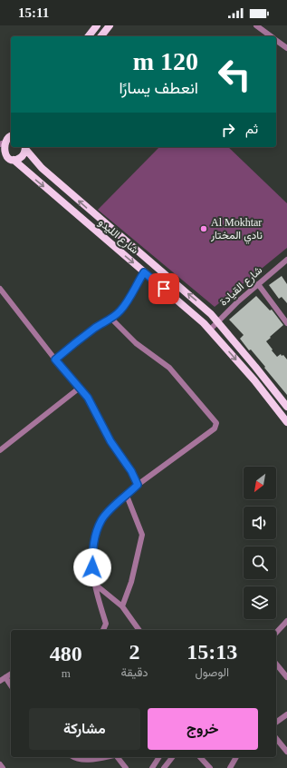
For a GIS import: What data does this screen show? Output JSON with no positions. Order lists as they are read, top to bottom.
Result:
{
  "streets": {
    "main road": ["شارع الليدو"],
    "street": ["شارع القيادة"]
  },
  "crossings": [
    ["شارع الليدو", "شارع القيادة"]
  ],
  "places": ["Al Mokhtar نادي المختار"],
  "north": "bottom left",
  "page": {
    "status": "15:11",
    "turn": ["120 m", "انعطف يسارًا"],
    "then": "ثم",
    "eta": [
      "15:13",
      "الوصول",
      "2",
      "دقيقة",
      "480",
      "m"
    ],
    "buttons": ["خروج", "مشاركة"]
  }
}
